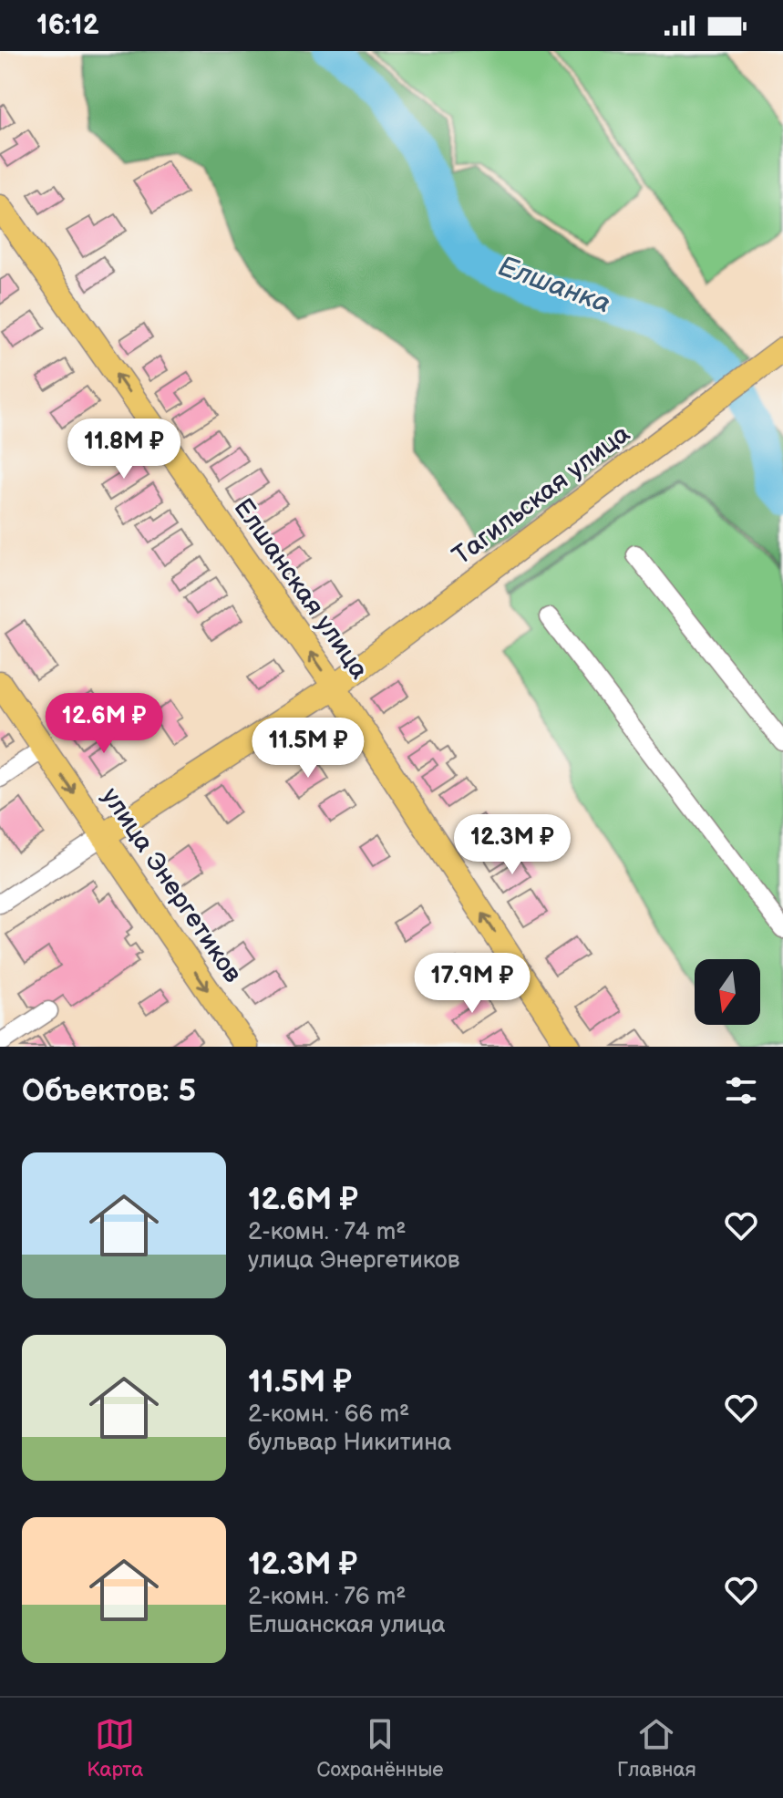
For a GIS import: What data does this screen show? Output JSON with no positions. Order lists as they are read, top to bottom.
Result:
{
  "streets": {
    "main road": ["Тагильская улица", "Елшанская улица", "улица Энергетиков"]
  },
  "crossings": [
    ["Тагильская улица", "Елшанская улица"],
    ["Тагильская улица", "улица Энергетиков"]
  ],
  "one_way": ["Елшанская улица", "улица Энергетиков"],
  "water": ["Елшанка"],
  "north": "bottom",
  "page": {
    "status": "16:12",
    "price": [
      "11.8M ₽",
      "12.6M ₽",
      "11.5M ₽",
      "12.3M ₽",
      "17.9M ₽"
    ],
    "heading": "Объектов: 5",
    "list": [
      {
        "name": "12.6M ₽",
        "note": "2-комн. · 74 m² · улица Энергетиков"
      },
      {
        "name": "11.5M ₽",
        "note": "2-комн. · 66 m² · бульвар Никитина"
      },
      {
        "name": "12.3M ₽",
        "note": "2-комн. · 76 m² · Елшанская улица"
      }
    ],
    "tabs": ["Карта", "Сохранённые", "Главная"]
  }
}
